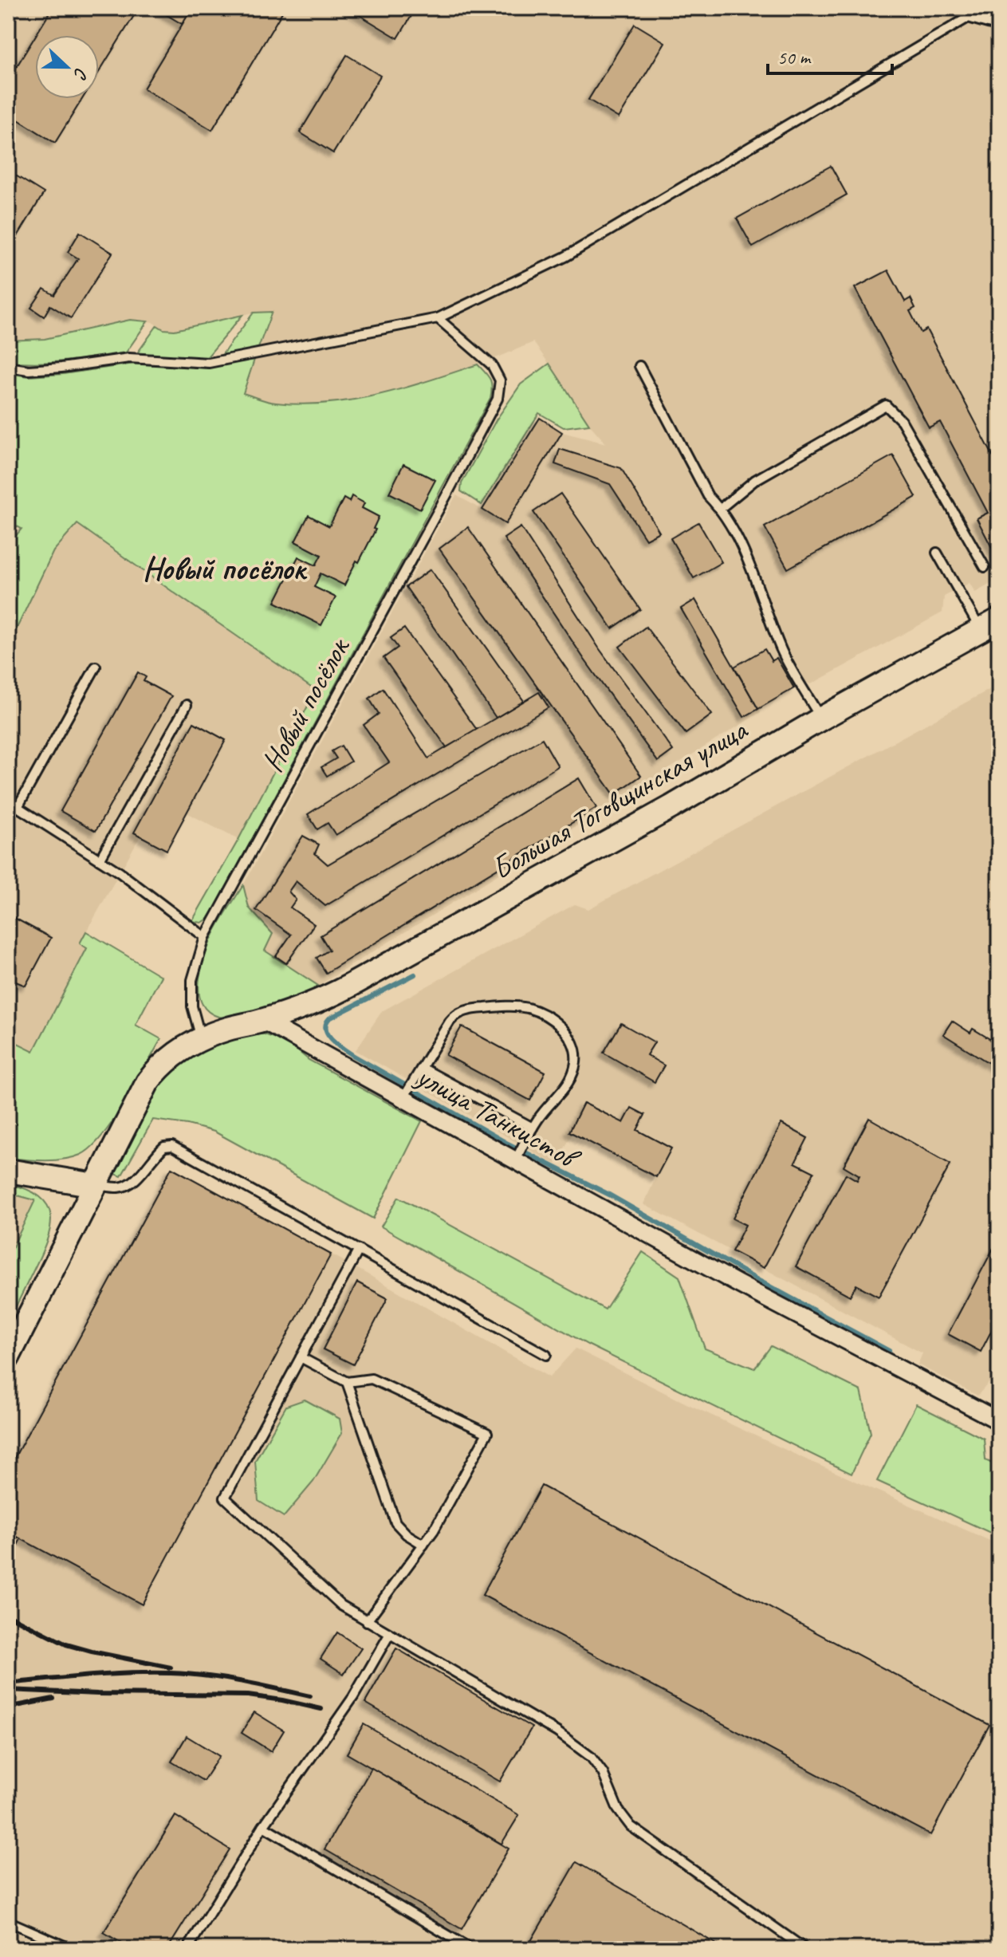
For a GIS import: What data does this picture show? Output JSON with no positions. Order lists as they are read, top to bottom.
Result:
{
  "streets": {
    "street": ["Большая Тоговщинская улица", "улица Танкистов"],
    "lane": ["Новый посёлок"]
  },
  "crossings": [
    ["Большая Тоговщинская улица", "улица Танкистов"]
  ],
  "districts": ["Новый посёлок"],
  "scale_bar": "50 m",
  "north": "right"
}
